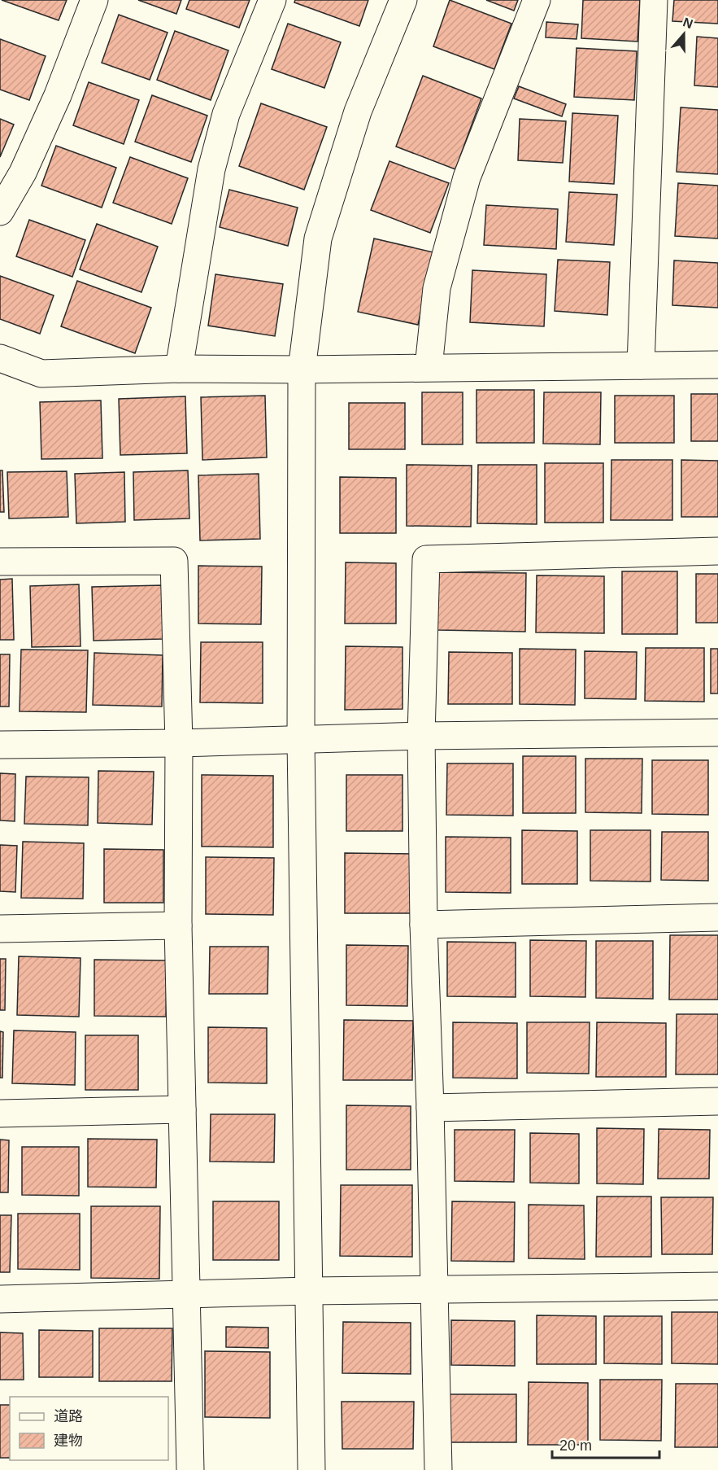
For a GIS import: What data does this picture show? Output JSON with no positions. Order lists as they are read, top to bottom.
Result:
{
  "legend": ["道路", "建物"],
  "scale_bar": "20 m",
  "north": "top"
}
